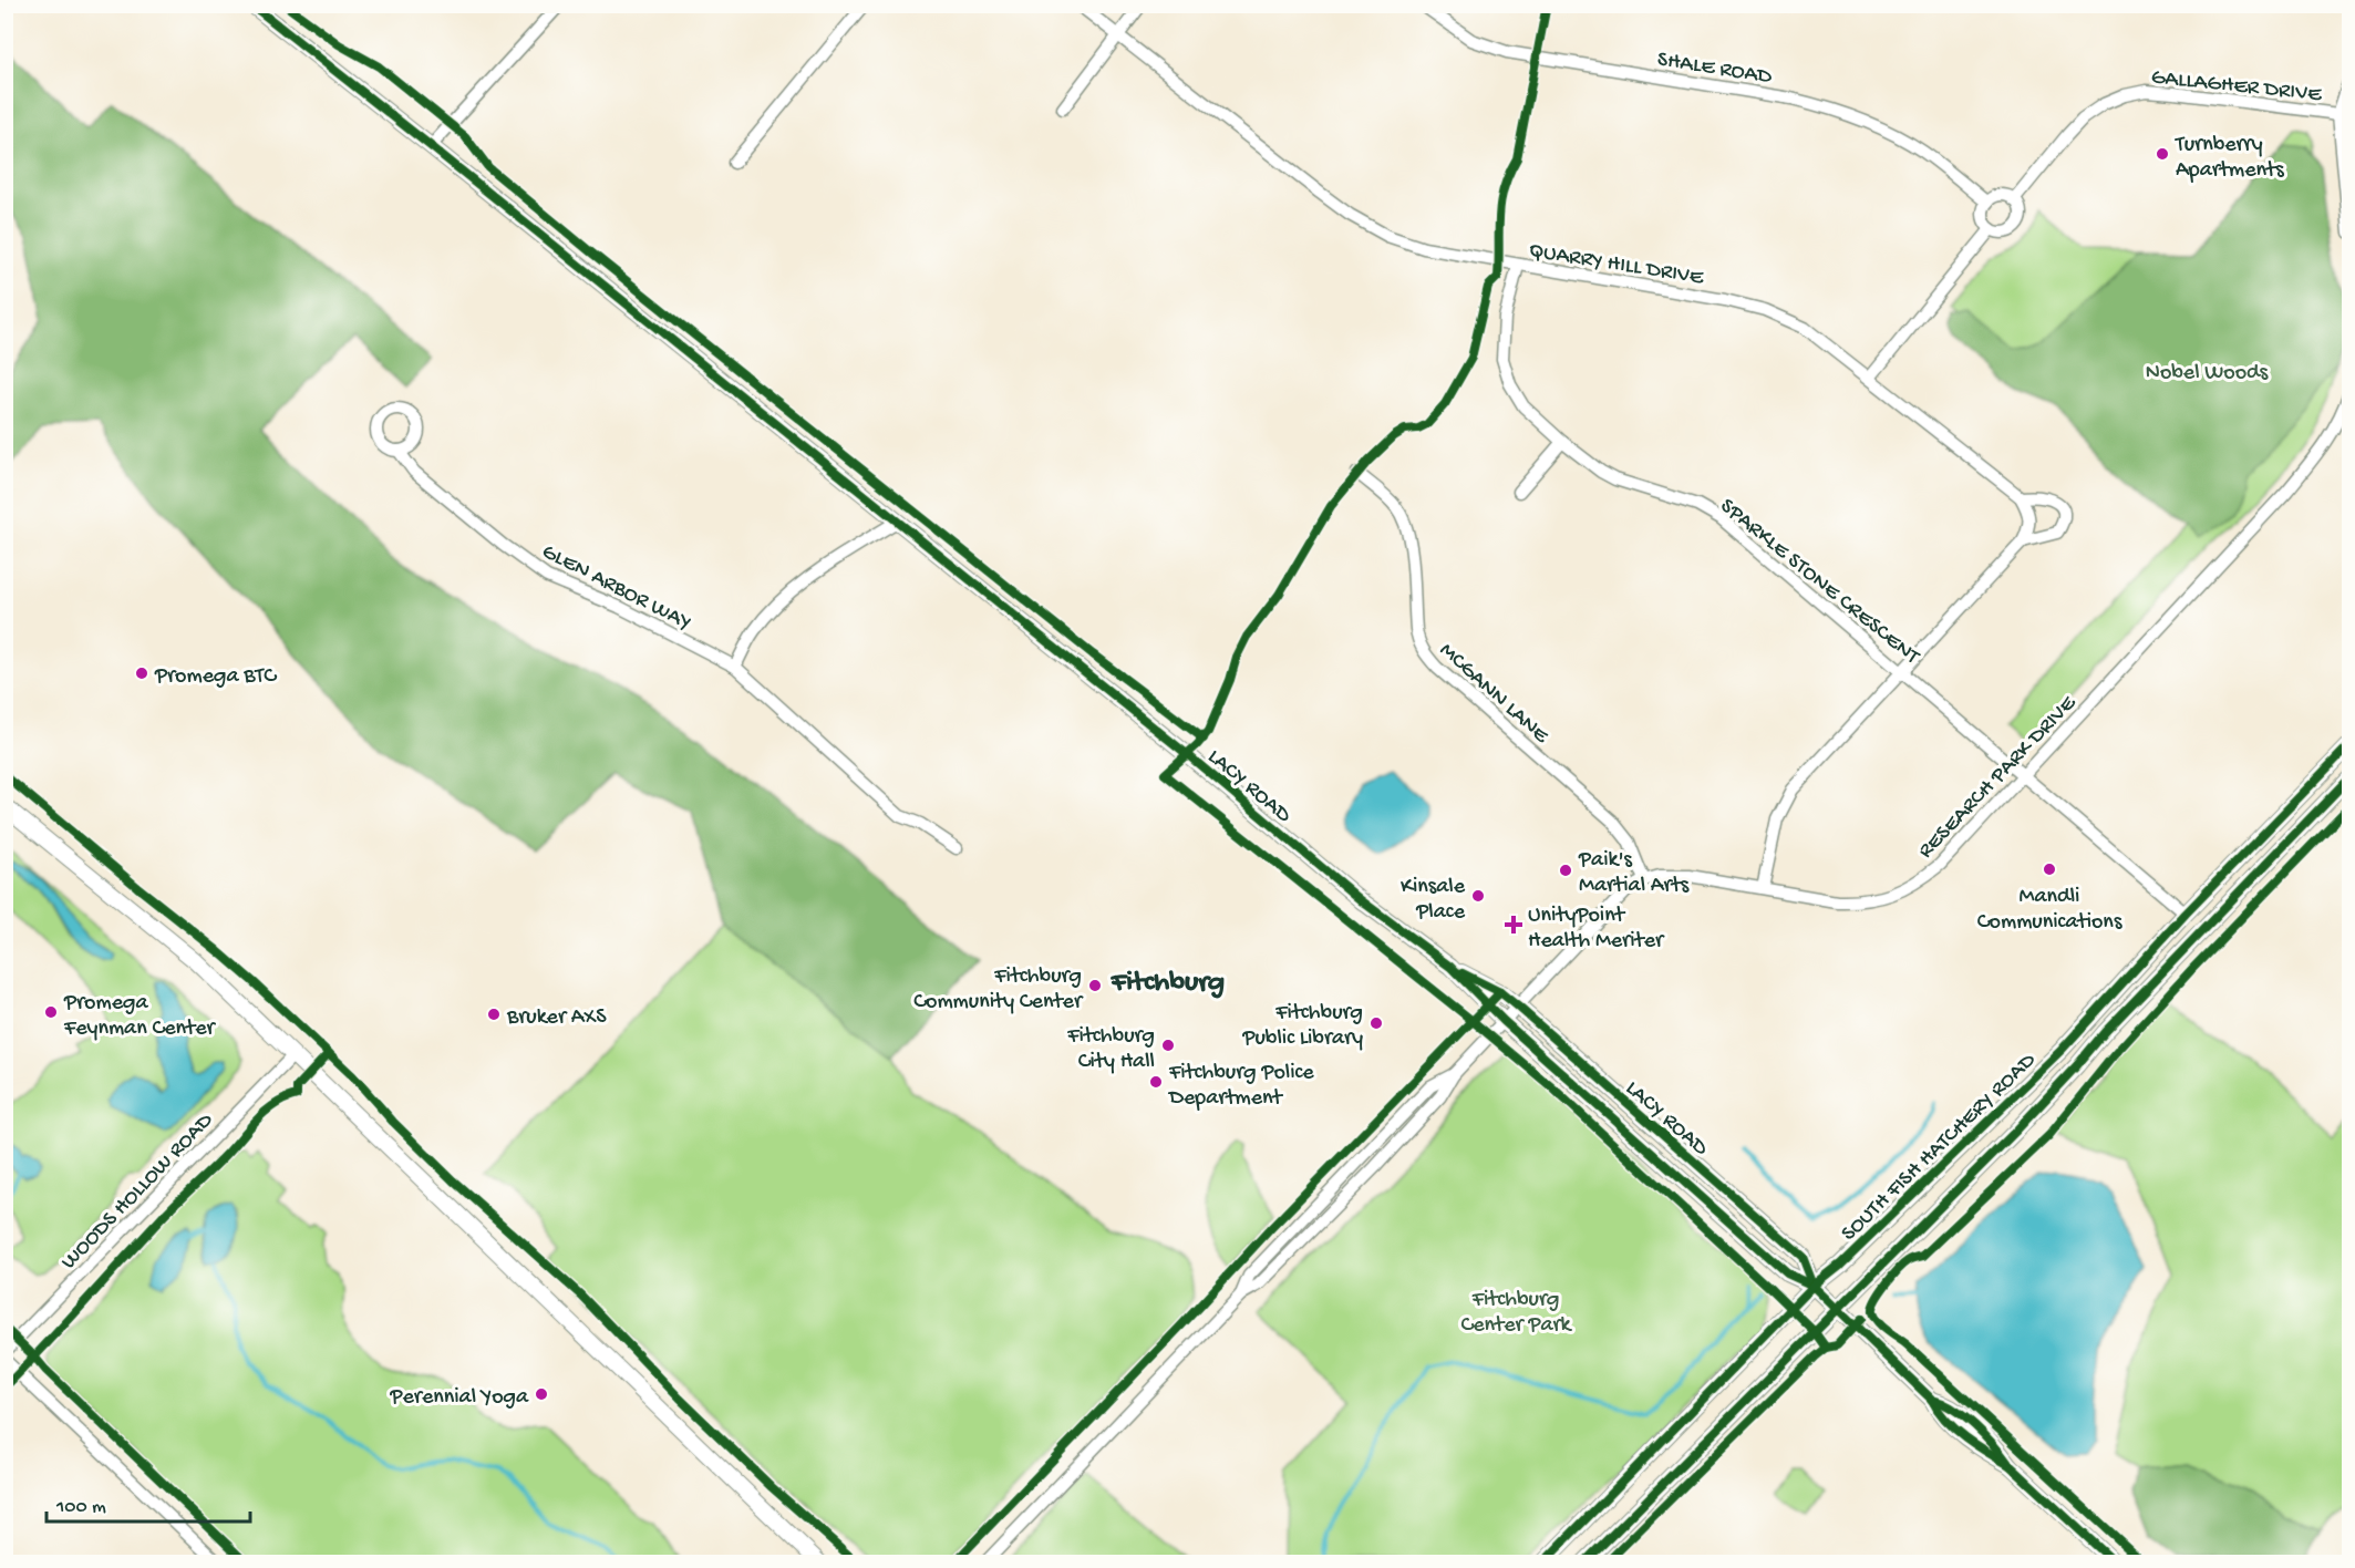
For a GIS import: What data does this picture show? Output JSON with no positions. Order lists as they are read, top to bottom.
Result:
{
  "streets": {
    "main road": ["LACY ROAD", "SOUTH FISH HATCHERY ROAD"],
    "street": [
      "SHALE ROAD",
      "GALLAGHER DRIVE",
      "QUARRY HILL DRIVE",
      "SPARKLE STONE CRESCENT",
      "GLEN ARBOR WAY",
      "MCGANN LANE",
      "RESEARCH PARK DRIVE",
      "WOODS HOLLOW ROAD"
    ]
  },
  "crossings": [
    ["SHALE ROAD", "GALLAGHER DRIVE"],
    ["QUARRY HILL DRIVE", "SPARKLE STONE CRESCENT"],
    ["SPARKLE STONE CRESCENT", "RESEARCH PARK DRIVE"],
    ["SPARKLE STONE CRESCENT", "SOUTH FISH HATCHERY ROAD"],
    ["MCGANN LANE", "RESEARCH PARK DRIVE"],
    ["RESEARCH PARK DRIVE", "LACY ROAD"],
    ["LACY ROAD", "SOUTH FISH HATCHERY ROAD"]
  ],
  "districts": ["Fitchburg"],
  "parks": ["Nobel Woods", "Fitchburg Center Park"],
  "places": {
    "other": [
      "Turnberry Apartments",
      "Promega BTC",
      "Mandli Communications",
      "Paik's Martial Arts",
      "Kinsale Place",
      "Fitchburg Community Center",
      "Promega Feynman Center",
      "Bruker AXS",
      "Fitchburg Public Library",
      "Fitchburg City Hall",
      "Fitchburg Police Department",
      "Perennial Yoga"
    ],
    "health": ["UnityPoint Health Meriter"]
  },
  "scale_bar": "100 m"
}
